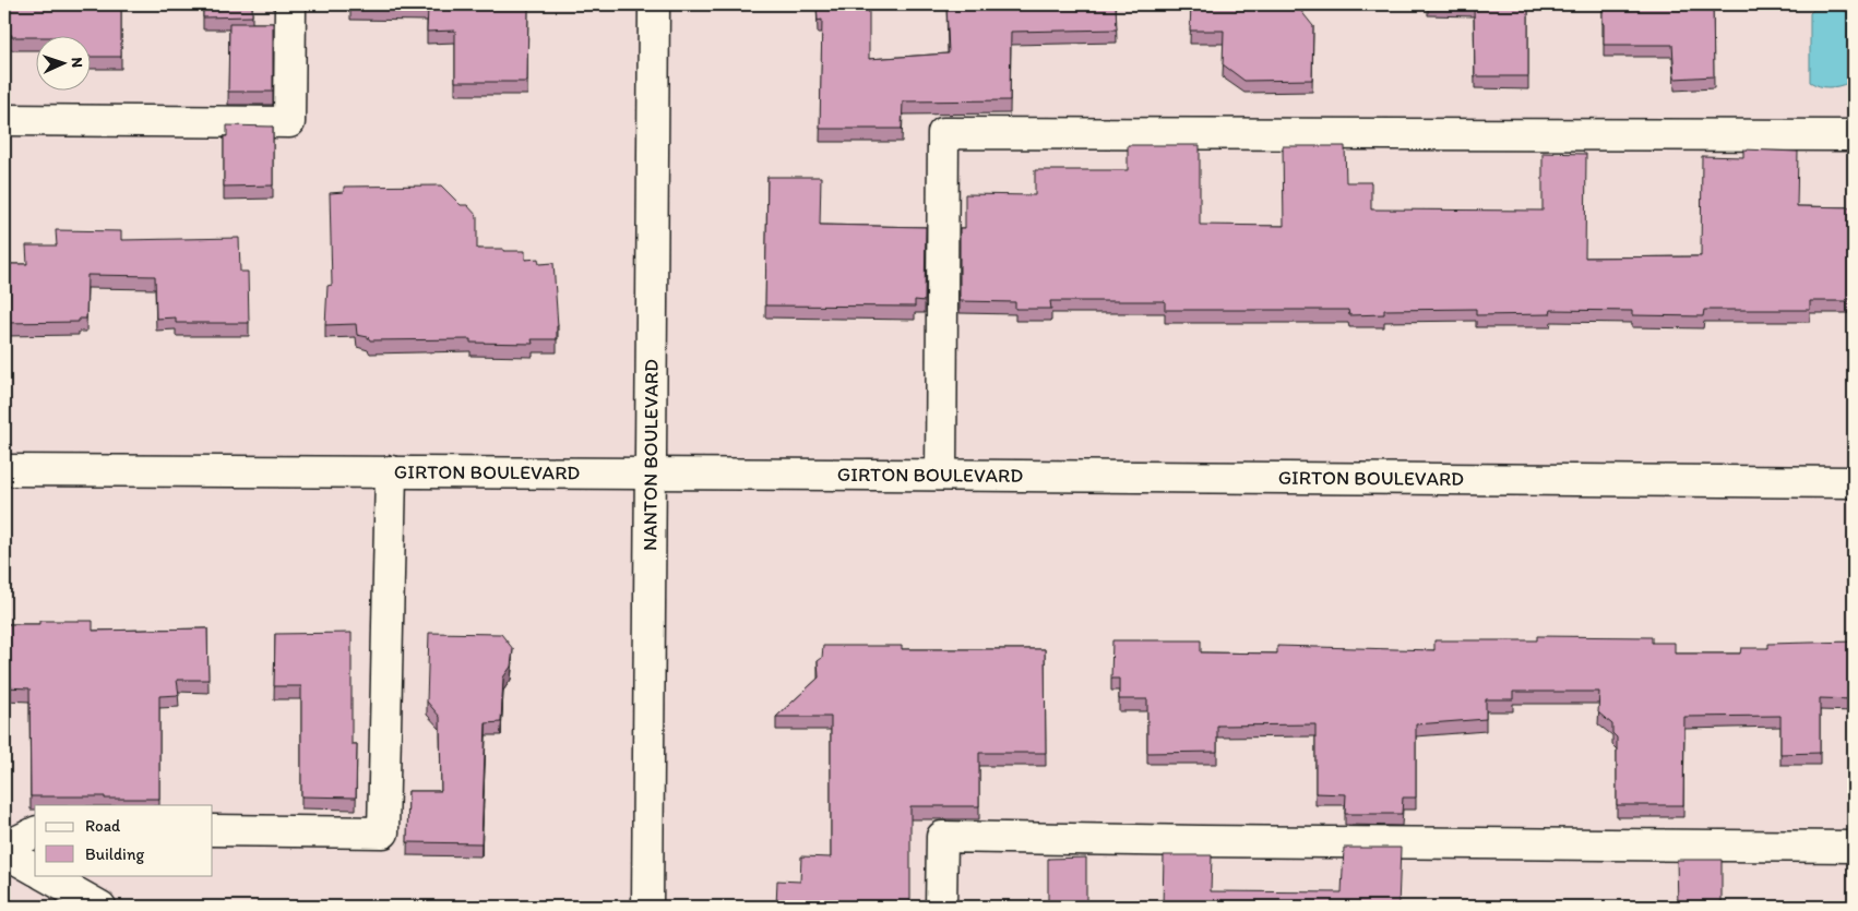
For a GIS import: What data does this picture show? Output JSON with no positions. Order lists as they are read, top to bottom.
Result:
{
  "streets": {
    "street": ["NANTON BOULEVARD", "GIRTON BOULEVARD"]
  },
  "crossings": [
    ["NANTON BOULEVARD", "GIRTON BOULEVARD"]
  ],
  "legend": ["Road", "Building"],
  "north": "right"
}
